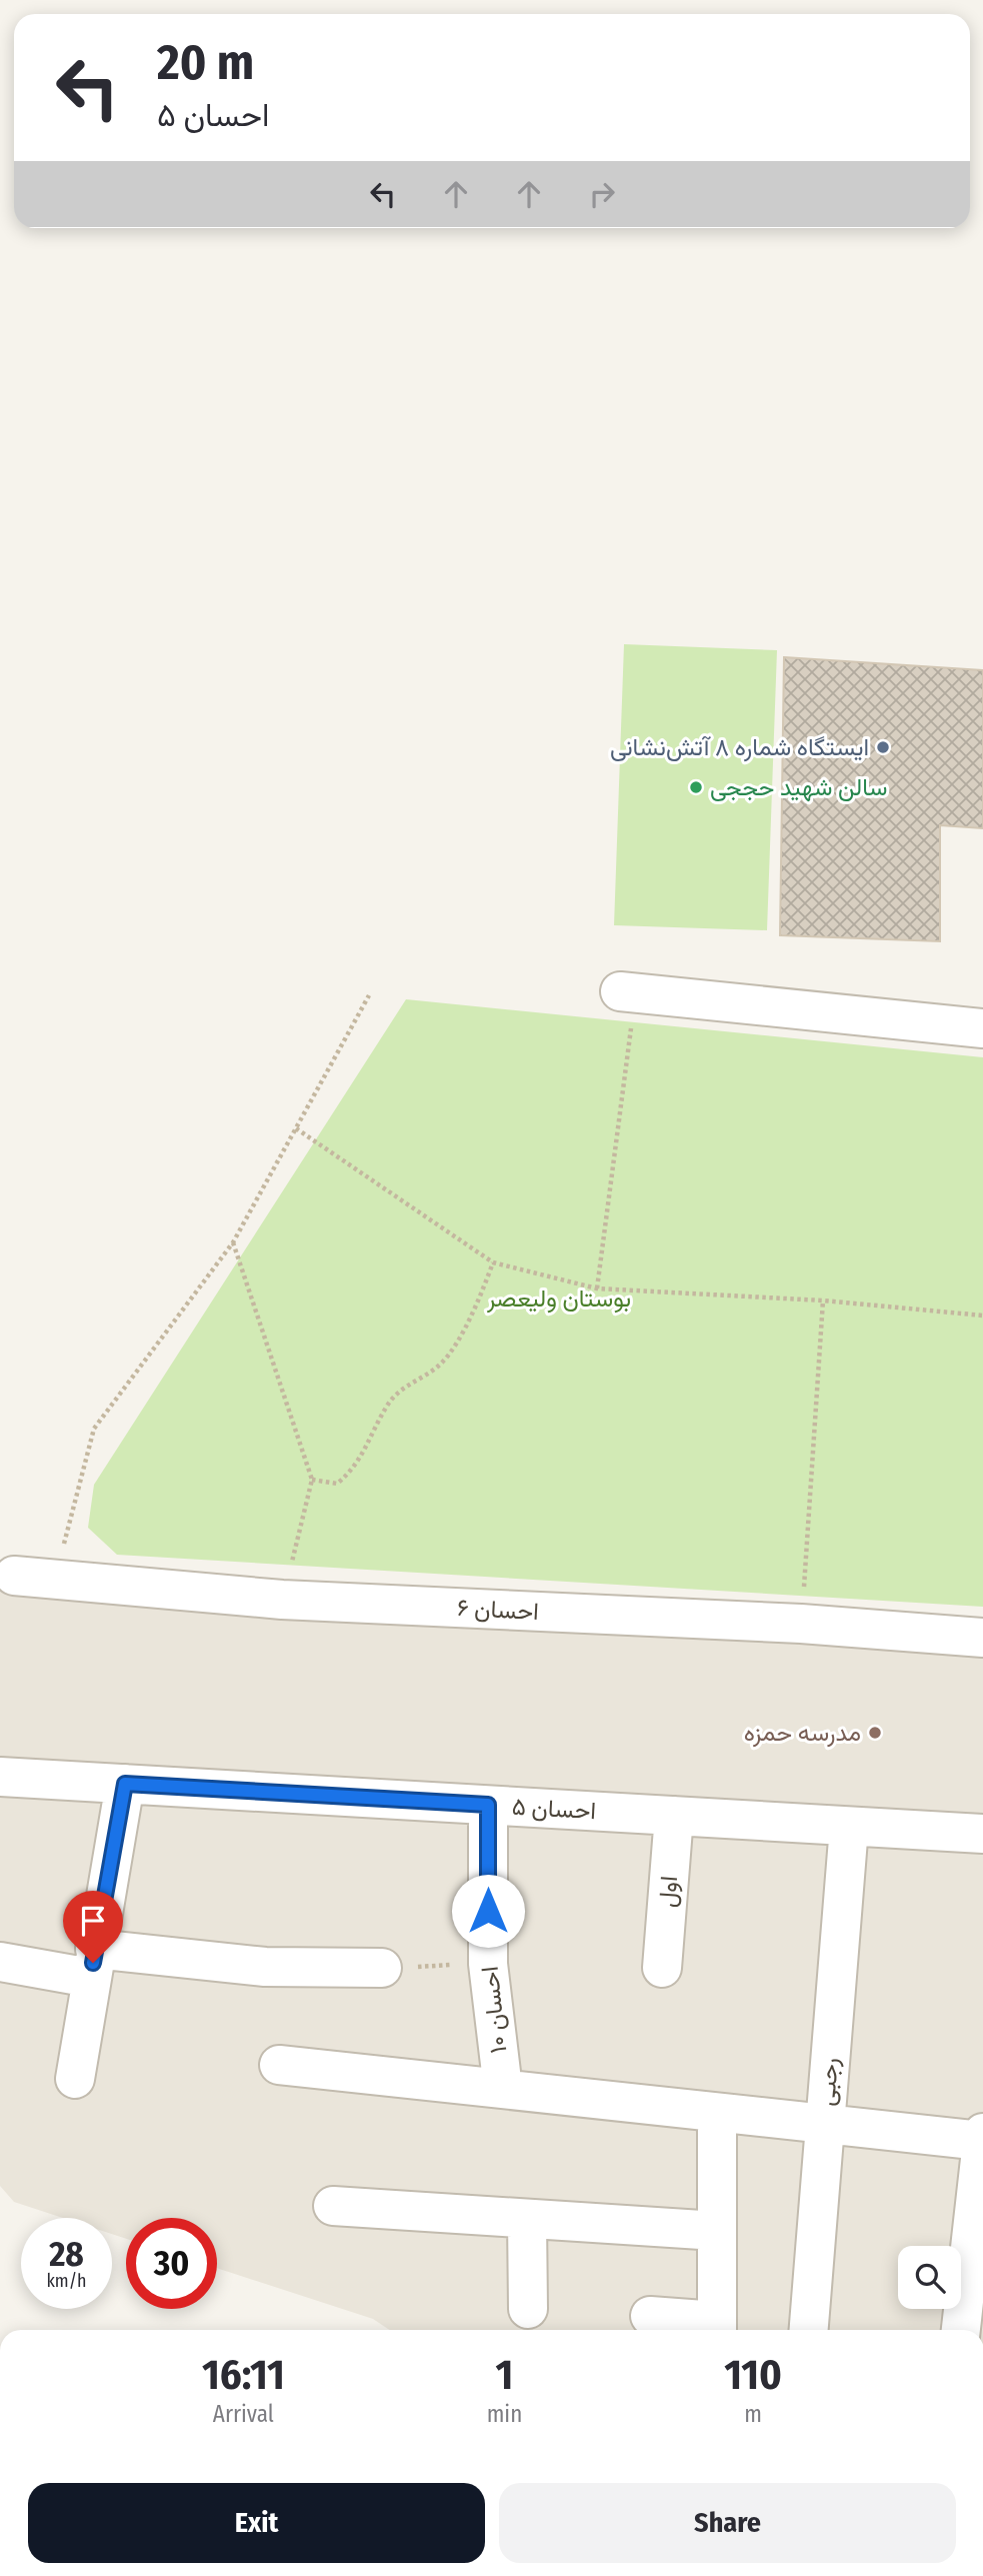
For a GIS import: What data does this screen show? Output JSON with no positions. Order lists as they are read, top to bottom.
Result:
{
  "streets": {
    "street": [
      "احسان ۶",
      "احسان ۵",
      "اول",
      "احسان ۱۰",
      "رجبی"
    ]
  },
  "crossings": [
    ["احسان ۵", "اول"],
    ["احسان ۵", "احسان ۱۰"],
    ["احسان ۵", "رجبی"]
  ],
  "parks": ["بوستان ولیعصر"],
  "places": ["ایستگاه شماره ۸ آتش‌نشانی", "سالن شهید حججی", "مدرسه حمزه"],
  "page": {
    "turn": ["20 m", "احسان ۵"],
    "speed": "28 km/h",
    "limit": "30",
    "eta": [
      "16:11",
      "Arrival",
      "1",
      "min",
      "110",
      "m"
    ],
    "buttons": ["Exit", "Share"]
  }
}
